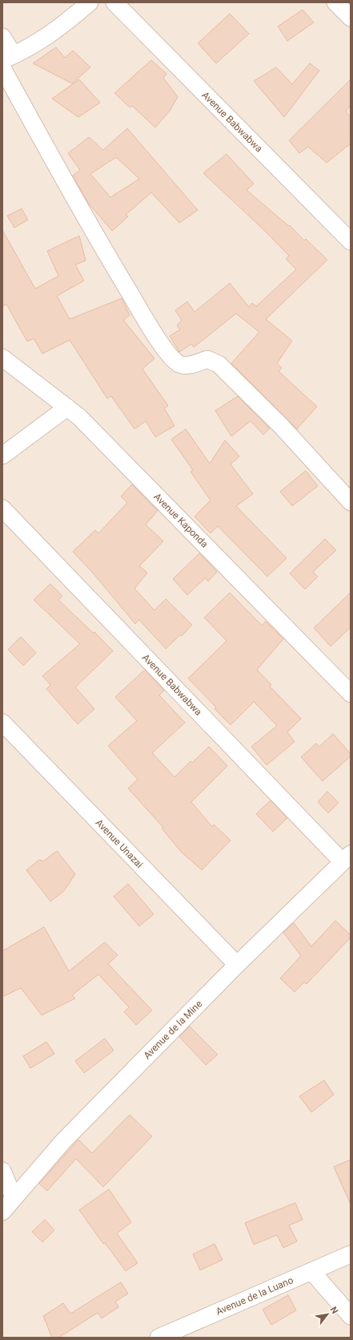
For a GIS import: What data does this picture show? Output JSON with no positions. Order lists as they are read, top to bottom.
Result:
{
  "streets": {
    "street": [
      "Avenue Babwabwa",
      "Avenue Kaponda",
      "Avenue Unazai",
      "Avenue de la Mine",
      "Avenue de la Luano"
    ]
  },
  "crossings": [
    ["Avenue Babwabwa", "Avenue de la Mine"],
    ["Avenue Unazai", "Avenue de la Mine"]
  ],
  "north": "top right"
}
